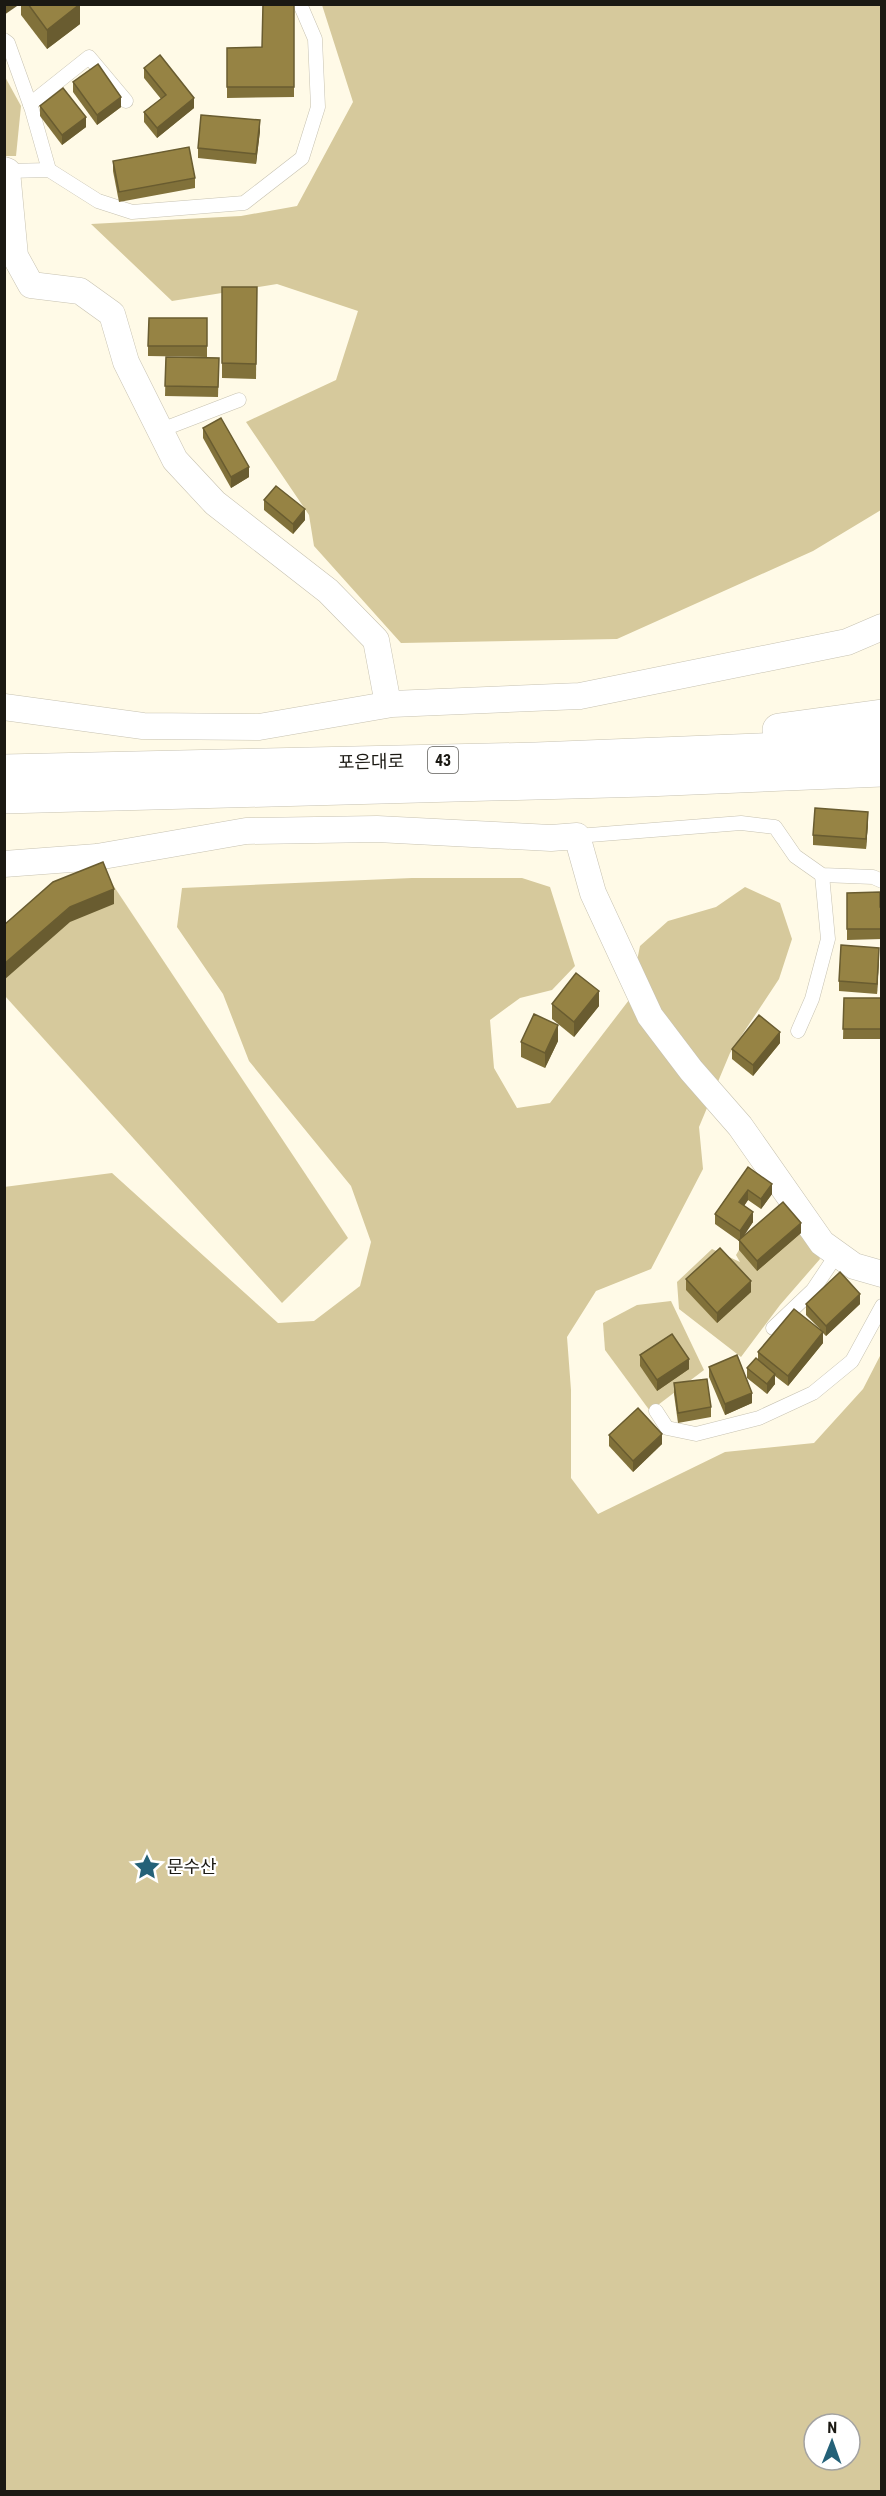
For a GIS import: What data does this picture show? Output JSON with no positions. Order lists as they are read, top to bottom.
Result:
{
  "streets": {
    "highway": ["43", "포은대로"]
  },
  "places": {
    "place": ["문수산"]
  },
  "north": "top"
}
